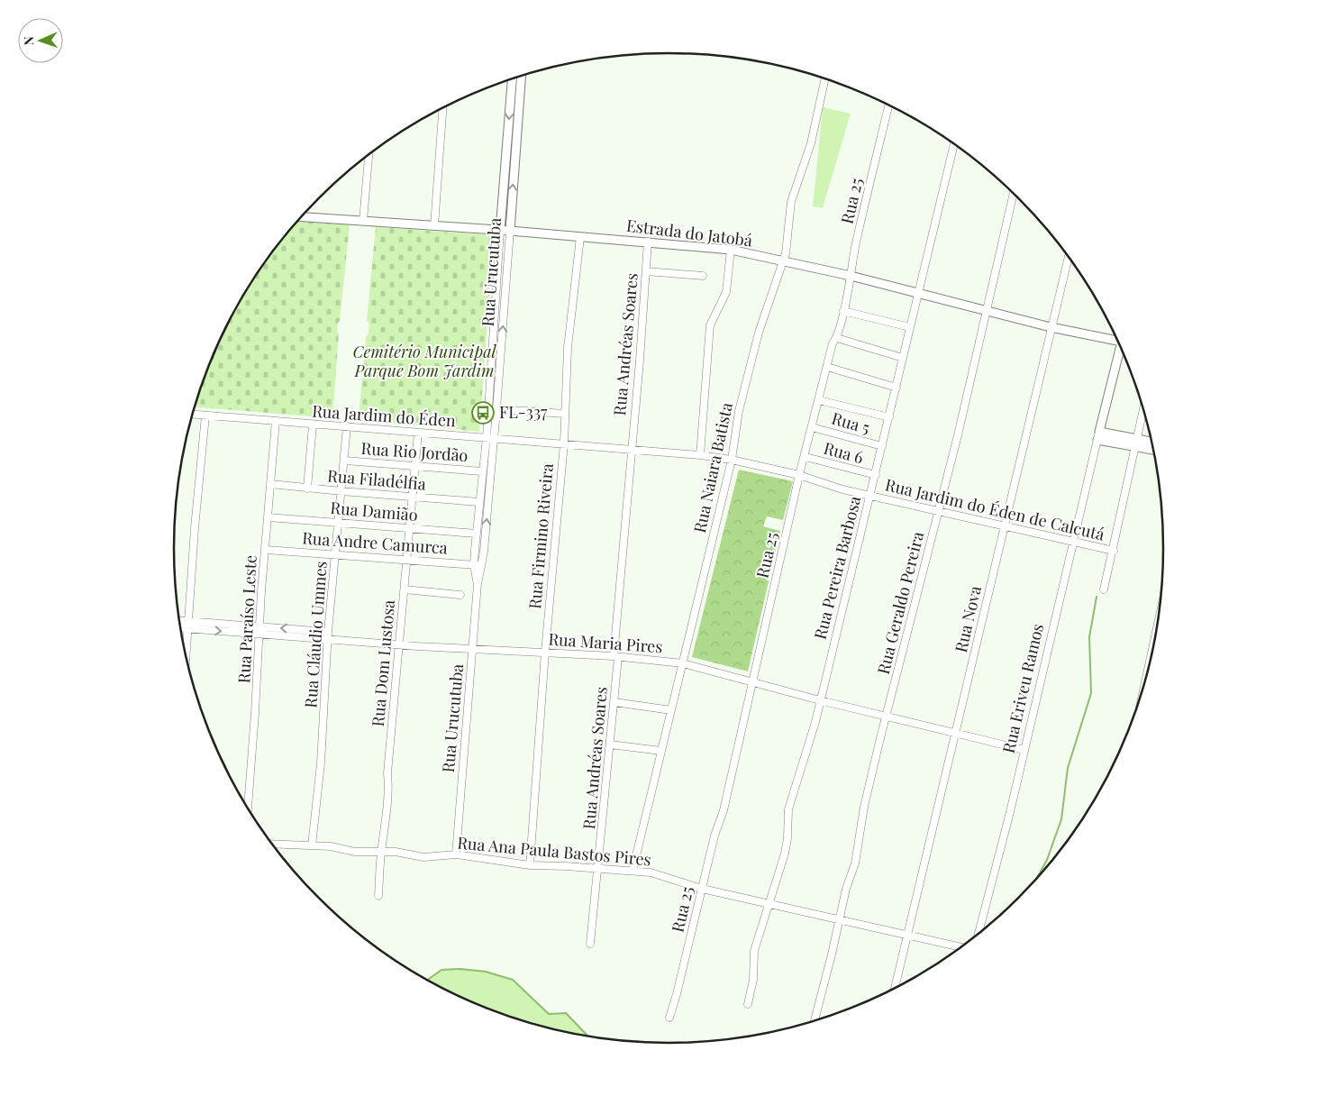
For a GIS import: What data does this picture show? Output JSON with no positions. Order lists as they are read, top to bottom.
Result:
{
  "streets": {
    "street": [
      "Rua 25",
      "Estrada do Jatobá",
      "Rua Urucutuba",
      "Rua Andréas Soares",
      "Rua Jardim do Éden",
      "Rua 5",
      "Rua Rio Jordão",
      "Rua 6",
      "Rua Naiara Batista",
      "Rua Filadélfia",
      "Rua Jardim do Éden de Calcutá",
      "Rua Damião",
      "Rua Firmino Riveira",
      "Rua Andre Camurca",
      "Rua Pereira Barbosa",
      "Rua Geraldo Pereira",
      "Rua Paraíso Leste",
      "Rua Nova",
      "Rua Cláudio Ummes",
      "Rua Maria Pires",
      "Rua Dom Lustosa",
      "Rua Eriveu Ramos",
      "Rua Ana Paula Bastos Pires"
    ]
  },
  "crossings": [
    ["Rua 25", "Estrada do Jatobá"],
    ["Rua 25", "Rua Jardim do Éden"],
    ["Rua 25", "Rua 5"],
    ["Rua 25", "Rua 6"],
    ["Rua 25", "Rua Maria Pires"],
    ["Rua 25", "Rua Ana Paula Bastos Pires"],
    ["Estrada do Jatobá", "Rua Urucutuba"],
    ["Estrada do Jatobá", "Rua Andréas Soares"],
    ["Estrada do Jatobá", "Rua Naiara Batista"],
    ["Estrada do Jatobá", "Rua Firmino Riveira"],
    ["Estrada do Jatobá", "Rua Pereira Barbosa"],
    ["Estrada do Jatobá", "Rua Geraldo Pereira"],
    ["Estrada do Jatobá", "Rua Nova"],
    ["Rua Urucutuba", "Rua Jardim do Éden"],
    ["Rua Urucutuba", "Rua Rio Jordão"],
    ["Rua Urucutuba", "Rua Filadélfia"],
    ["Rua Urucutuba", "Rua Damião"],
    ["Rua Urucutuba", "Rua Andre Camurca"],
    ["Rua Urucutuba", "Rua Maria Pires"],
    ["Rua Urucutuba", "Rua Ana Paula Bastos Pires"],
    ["Rua Andréas Soares", "Rua Jardim do Éden"],
    ["Rua Andréas Soares", "Rua Maria Pires"],
    ["Rua Andréas Soares", "Rua Ana Paula Bastos Pires"],
    ["Rua Jardim do Éden", "Rua Naiara Batista"],
    ["Rua Jardim do Éden", "Rua Jardim do Éden de Calcutá"],
    ["Rua Jardim do Éden", "Rua Firmino Riveira"],
    ["Rua Jardim do Éden", "Rua Pereira Barbosa"],
    ["Rua Jardim do Éden", "Rua Paraíso Leste"],
    ["Rua Jardim do Éden", "Rua Cláudio Ummes"],
    ["Rua Jardim do Éden", "Rua Dom Lustosa"],
    ["Rua 5", "Rua Pereira Barbosa"],
    ["Rua Rio Jordão", "Rua Cláudio Ummes"],
    ["Rua Rio Jordão", "Rua Dom Lustosa"],
    ["Rua 6", "Rua Pereira Barbosa"],
    ["Rua Naiara Batista", "Rua Maria Pires"],
    ["Rua Naiara Batista", "Rua Ana Paula Bastos Pires"],
    ["Rua Filadélfia", "Rua Paraíso Leste"],
    ["Rua Filadélfia", "Rua Cláudio Ummes"],
    ["Rua Filadélfia", "Rua Dom Lustosa"],
    ["Rua Jardim do Éden de Calcutá", "Rua Pereira Barbosa"],
    ["Rua Jardim do Éden de Calcutá", "Rua Geraldo Pereira"],
    ["Rua Jardim do Éden de Calcutá", "Rua Nova"],
    ["Rua Jardim do Éden de Calcutá", "Rua Eriveu Ramos"],
    ["Rua Damião", "Rua Paraíso Leste"],
    ["Rua Damião", "Rua Cláudio Ummes"],
    ["Rua Damião", "Rua Dom Lustosa"],
    ["Rua Firmino Riveira", "Rua Maria Pires"],
    ["Rua Firmino Riveira", "Rua Ana Paula Bastos Pires"],
    ["Rua Andre Camurca", "Rua Paraíso Leste"],
    ["Rua Andre Camurca", "Rua Cláudio Ummes"],
    ["Rua Andre Camurca", "Rua Dom Lustosa"],
    ["Rua Pereira Barbosa", "Rua Maria Pires"],
    ["Rua Pereira Barbosa", "Rua Ana Paula Bastos Pires"],
    ["Rua Geraldo Pereira", "Rua Maria Pires"],
    ["Rua Geraldo Pereira", "Rua Ana Paula Bastos Pires"],
    ["Rua Paraíso Leste", "Rua Maria Pires"],
    ["Rua Nova", "Rua Maria Pires"],
    ["Rua Nova", "Rua Ana Paula Bastos Pires"],
    ["Rua Cláudio Ummes", "Rua Maria Pires"],
    ["Rua Cláudio Ummes", "Rua Ana Paula Bastos Pires"],
    ["Rua Maria Pires", "Rua Dom Lustosa"],
    ["Rua Maria Pires", "Rua Eriveu Ramos"],
    ["Rua Dom Lustosa", "Rua Ana Paula Bastos Pires"]
  ],
  "parks": ["Cemitério Municipal Parque Bom Jardim"],
  "places": {
    "bus stop": ["FL-337"]
  },
  "north": "left"
}
